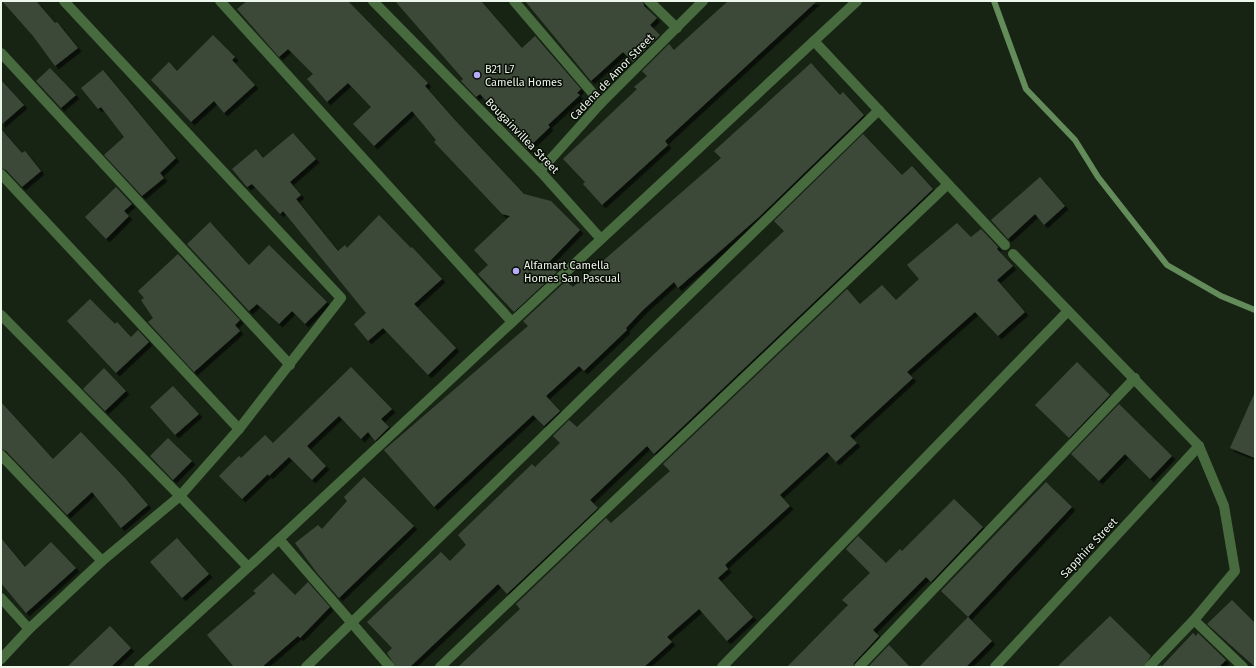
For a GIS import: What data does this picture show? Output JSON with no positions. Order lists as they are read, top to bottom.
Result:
{
  "streets": {
    "street": ["Cadena de Amor Street", "Bougainvillea Street", "Sapphire Street"]
  },
  "crossings": [
    ["Cadena de Amor Street", "Bougainvillea Street"]
  ],
  "places": ["B21 L7 Camella Homes", "Alfamart Camella Homes San Pascual"]
}
